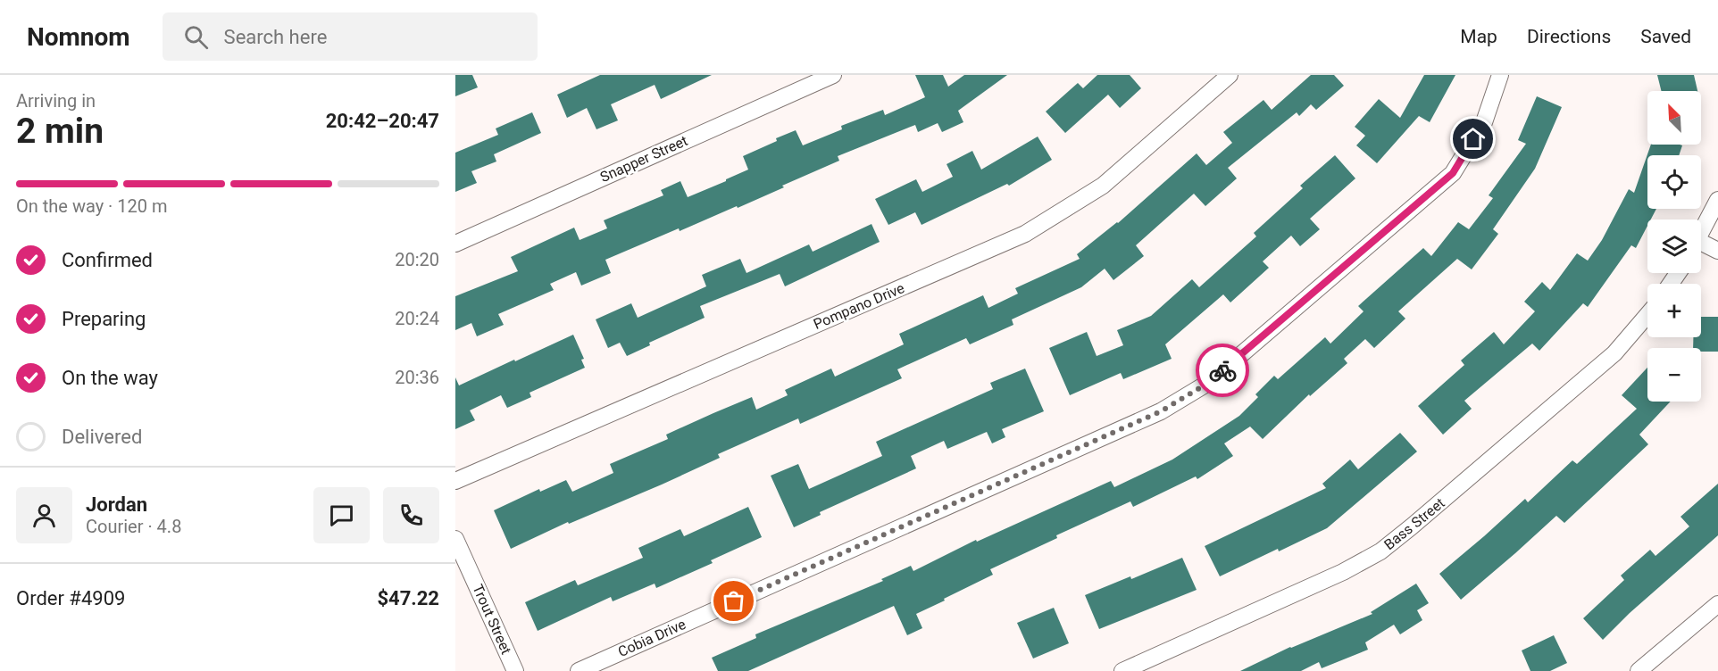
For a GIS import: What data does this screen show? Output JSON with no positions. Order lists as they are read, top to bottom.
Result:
{
  "streets": {
    "street": [
      "Snapper Street",
      "Pompano Drive",
      "Bass Street",
      "Trout Street",
      "Cobia Drive"
    ]
  },
  "north": "top left",
  "page": {
    "header": "Nomnom",
    "search": "Search here",
    "nav": ["Map", "Directions", "Saved"],
    "heading": ["2 min", "Arriving in", "20:42–20:47"],
    "panel": [
      "Jordan",
      "Courier · 4.8",
      "Order #4909",
      "$47.22"
    ],
    "map_buttons": ["+", "−"],
    "bar": "On the way · 120 m",
    "list": [
      ["Confirmed", "20:20"],
      ["Preparing", "20:24"],
      ["On the way", "20:36"],
      "Delivered"
    ]
  }
}
